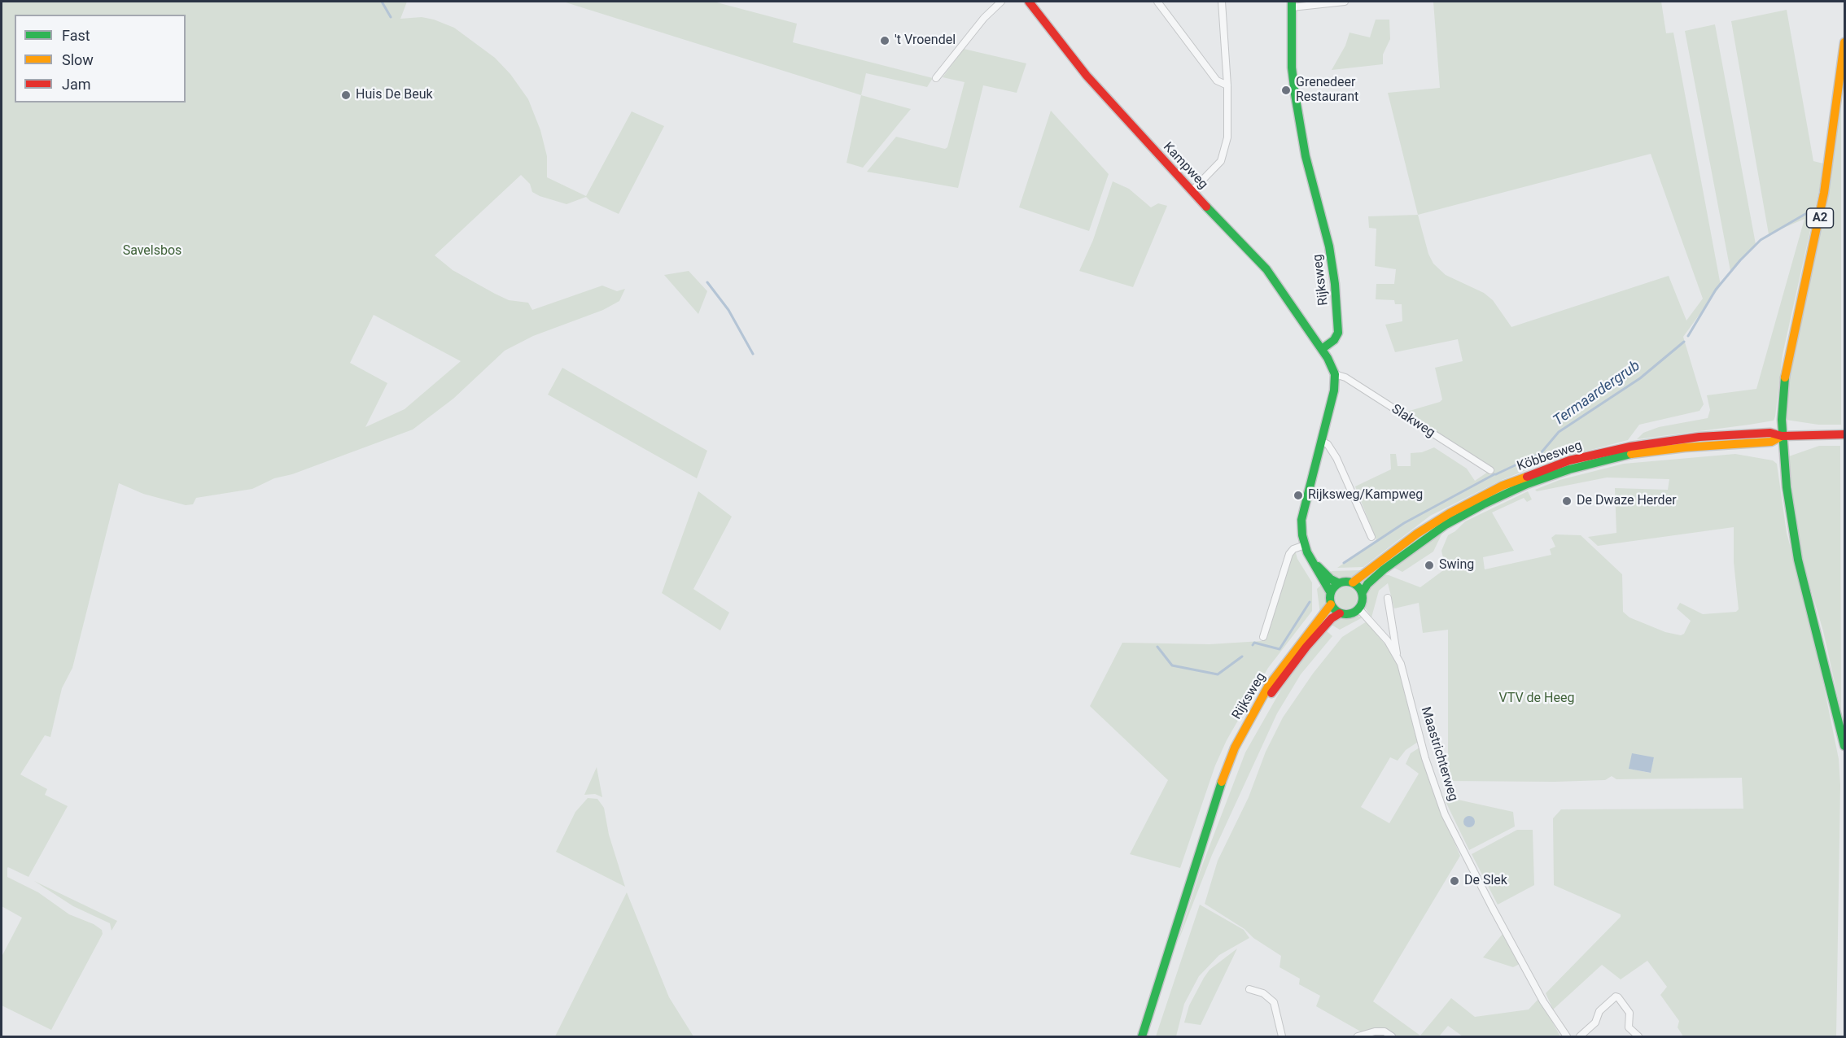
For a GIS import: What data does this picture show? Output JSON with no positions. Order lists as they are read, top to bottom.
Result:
{
  "streets": {
    "main road": [
      "Kampweg",
      "A2",
      "Rijksweg",
      "Köbbesweg"
    ],
    "street": ["Slakweg", "Maastrichterweg"]
  },
  "crossings": [
    ["Kampweg", "Rijksweg"],
    ["A2", "Köbbesweg"],
    ["Rijksweg", "Köbbesweg"],
    ["Rijksweg", "Maastrichterweg"],
    ["Köbbesweg", "Maastrichterweg"]
  ],
  "water": ["Termaardergrub"],
  "parks": ["Savelsbos", "VTV de Heeg"],
  "places": [
    "'t Vroendel",
    "Grenedeer Restaurant",
    "Huis De Beuk",
    "Rijksweg/Kampweg",
    "De Dwaze Herder",
    "Swing",
    "De Slek"
  ],
  "legend": ["Fast", "Slow", "Jam"]
}
